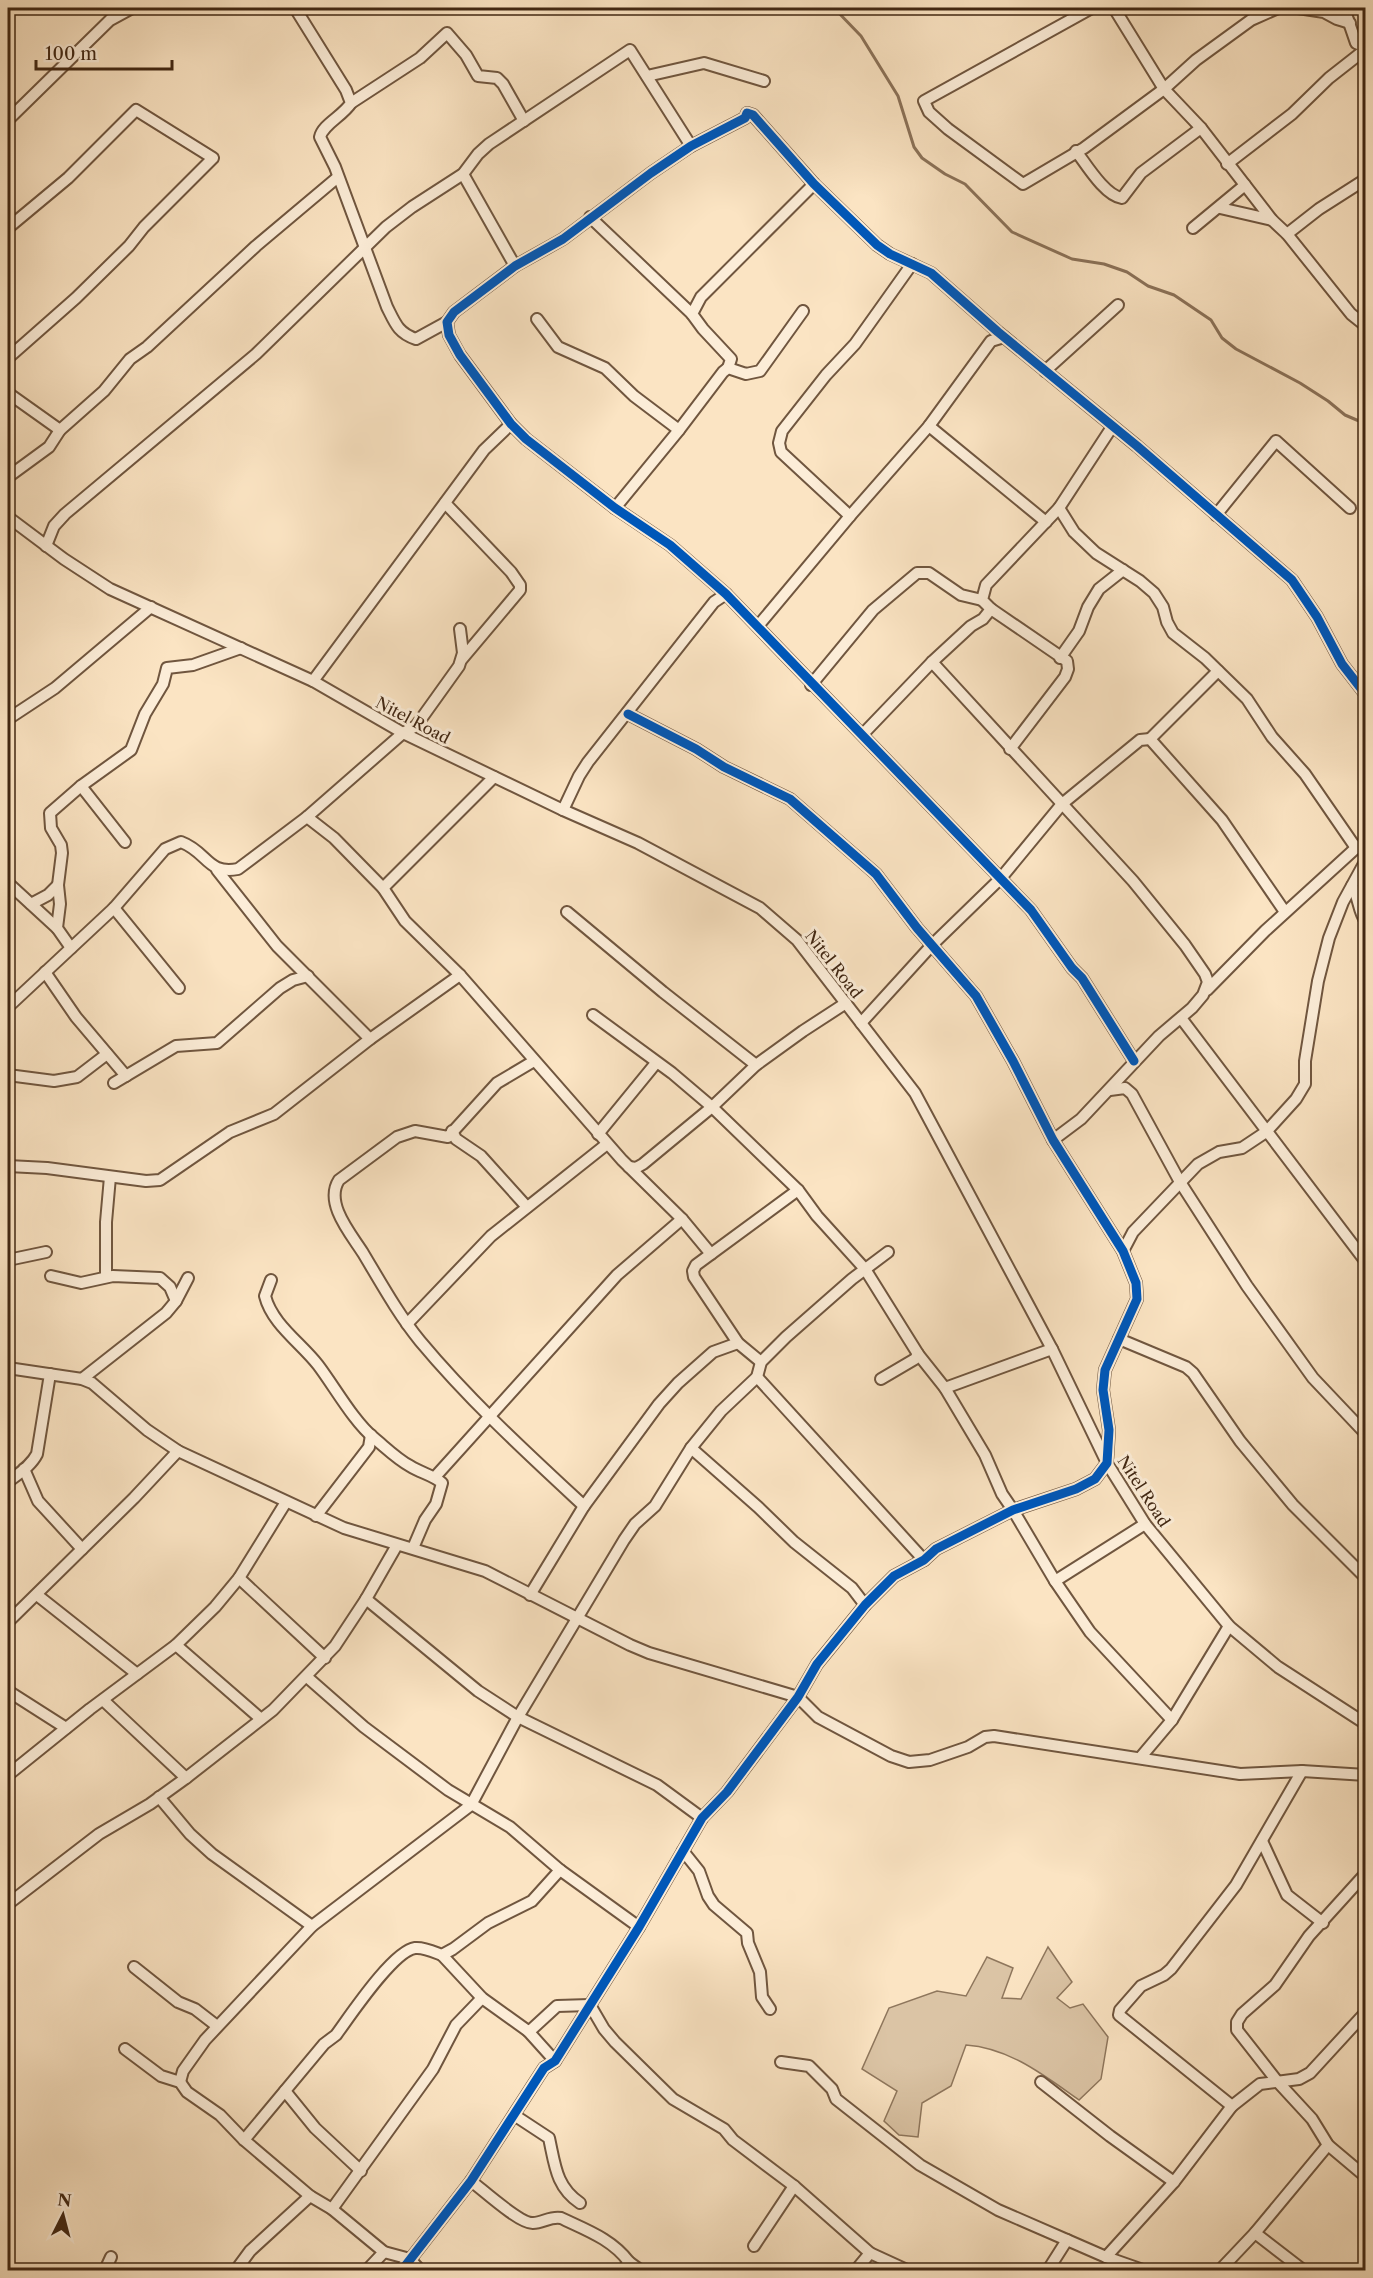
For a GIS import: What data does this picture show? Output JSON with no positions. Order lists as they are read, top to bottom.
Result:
{
  "streets": {
    "street": ["Nitel Road"]
  },
  "scale_bar": "100 m",
  "north": "top"
}
